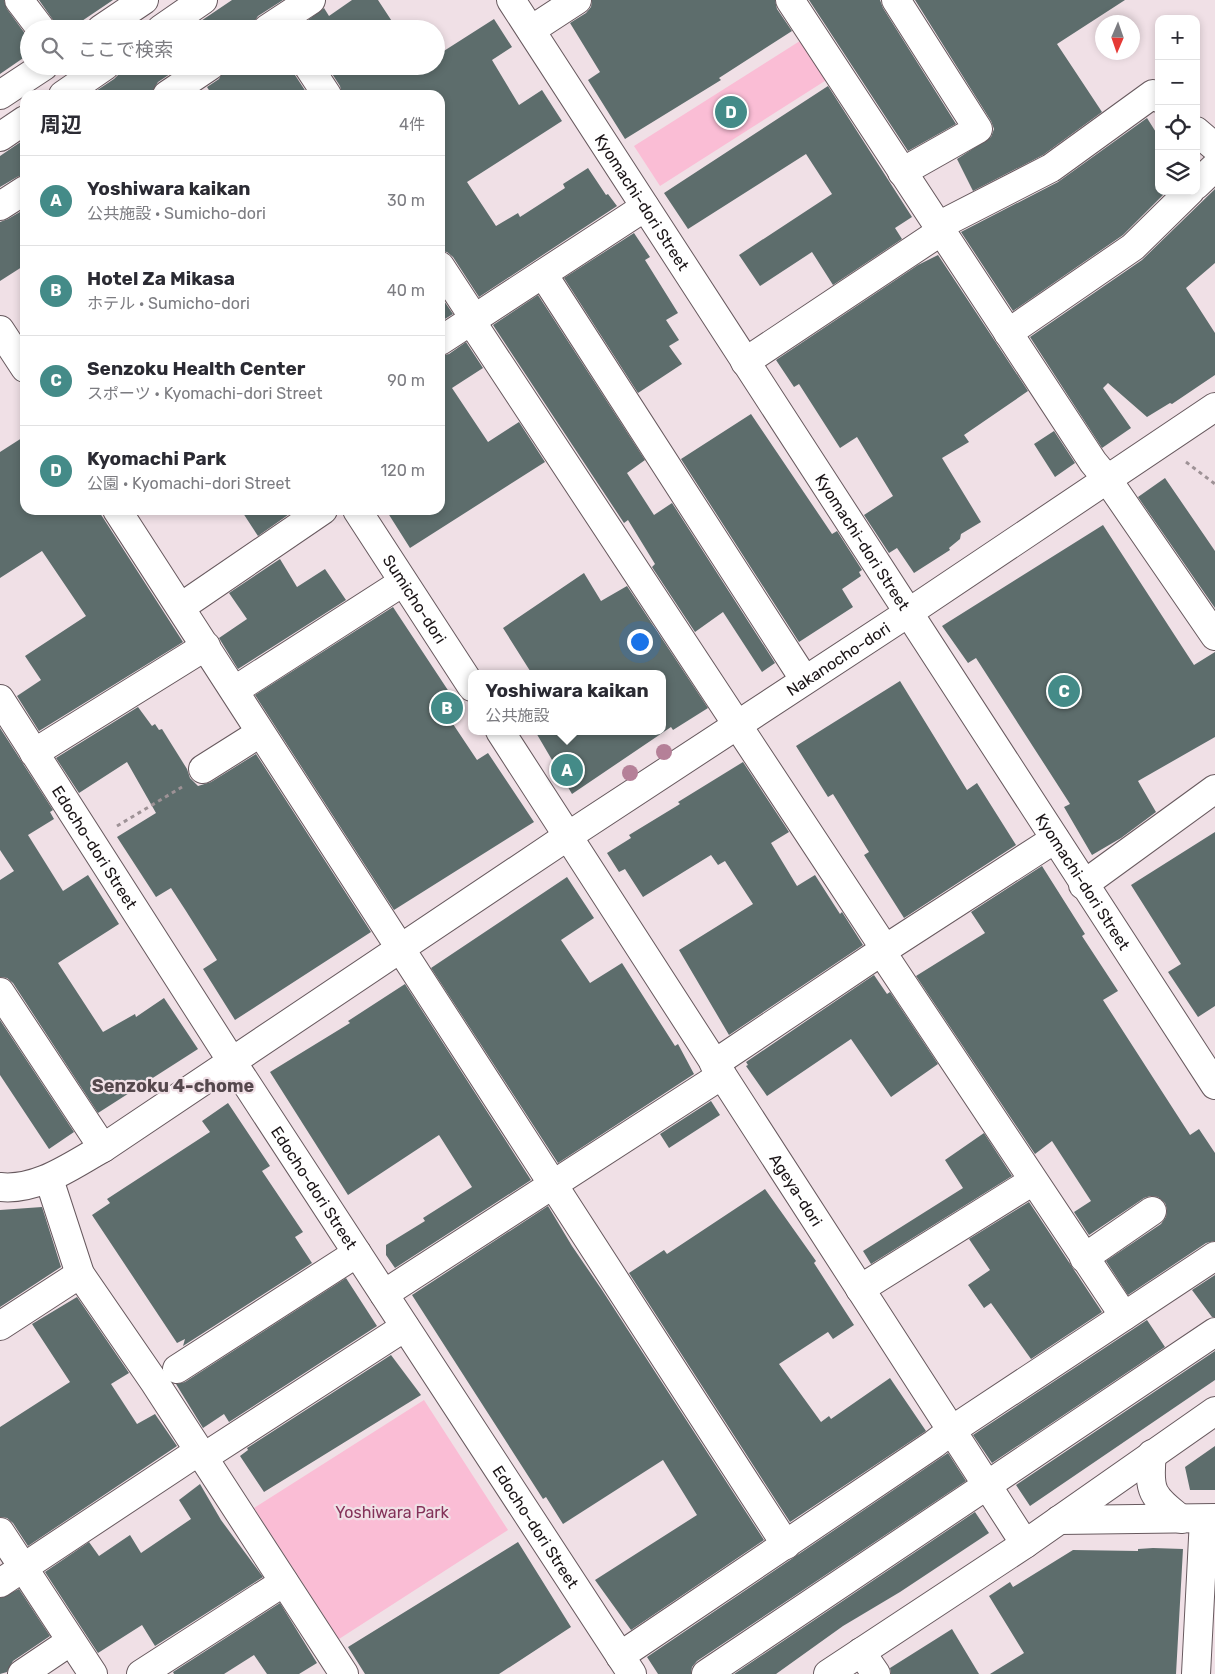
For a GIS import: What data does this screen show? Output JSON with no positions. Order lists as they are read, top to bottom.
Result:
{
  "streets": {
    "street": [
      "Kyomachi-dori Street",
      "Sumicho-dori",
      "Nakanocho-dori",
      "Edocho-dori Street",
      "Ageya-dori"
    ]
  },
  "crossings": [
    ["Kyomachi-dori Street", "Nakanocho-dori"],
    ["Nakanocho-dori", "Edocho-dori Street"],
    ["Nakanocho-dori", "Ageya-dori"]
  ],
  "districts": ["Senzoku 4-chome"],
  "parks": ["Yoshiwara Park"],
  "north": "bottom",
  "page": {
    "map_buttons": ["+", "−"],
    "search": "ここで検索",
    "heading": ["周辺", "4件"],
    "pins": [
      "D",
      "C",
      "B",
      "A"
    ],
    "list": [
      {
        "mark": "A",
        "name": "Yoshiwara kaikan",
        "note": "公共施設 · Sumicho-dori",
        "value": "30 m"
      },
      {
        "mark": "B",
        "name": "Hotel Za Mikasa",
        "note": "ホテル · Sumicho-dori",
        "value": "40 m"
      },
      {
        "mark": "C",
        "name": "Senzoku Health Center",
        "note": "スポーツ · Kyomachi-dori Street",
        "value": "90 m"
      },
      {
        "mark": "D",
        "name": "Kyomachi Park",
        "note": "公園 · Kyomachi-dori Street",
        "value": "120 m"
      }
    ],
    "popup": ["Yoshiwara kaikan", "公共施設"]
  }
}
